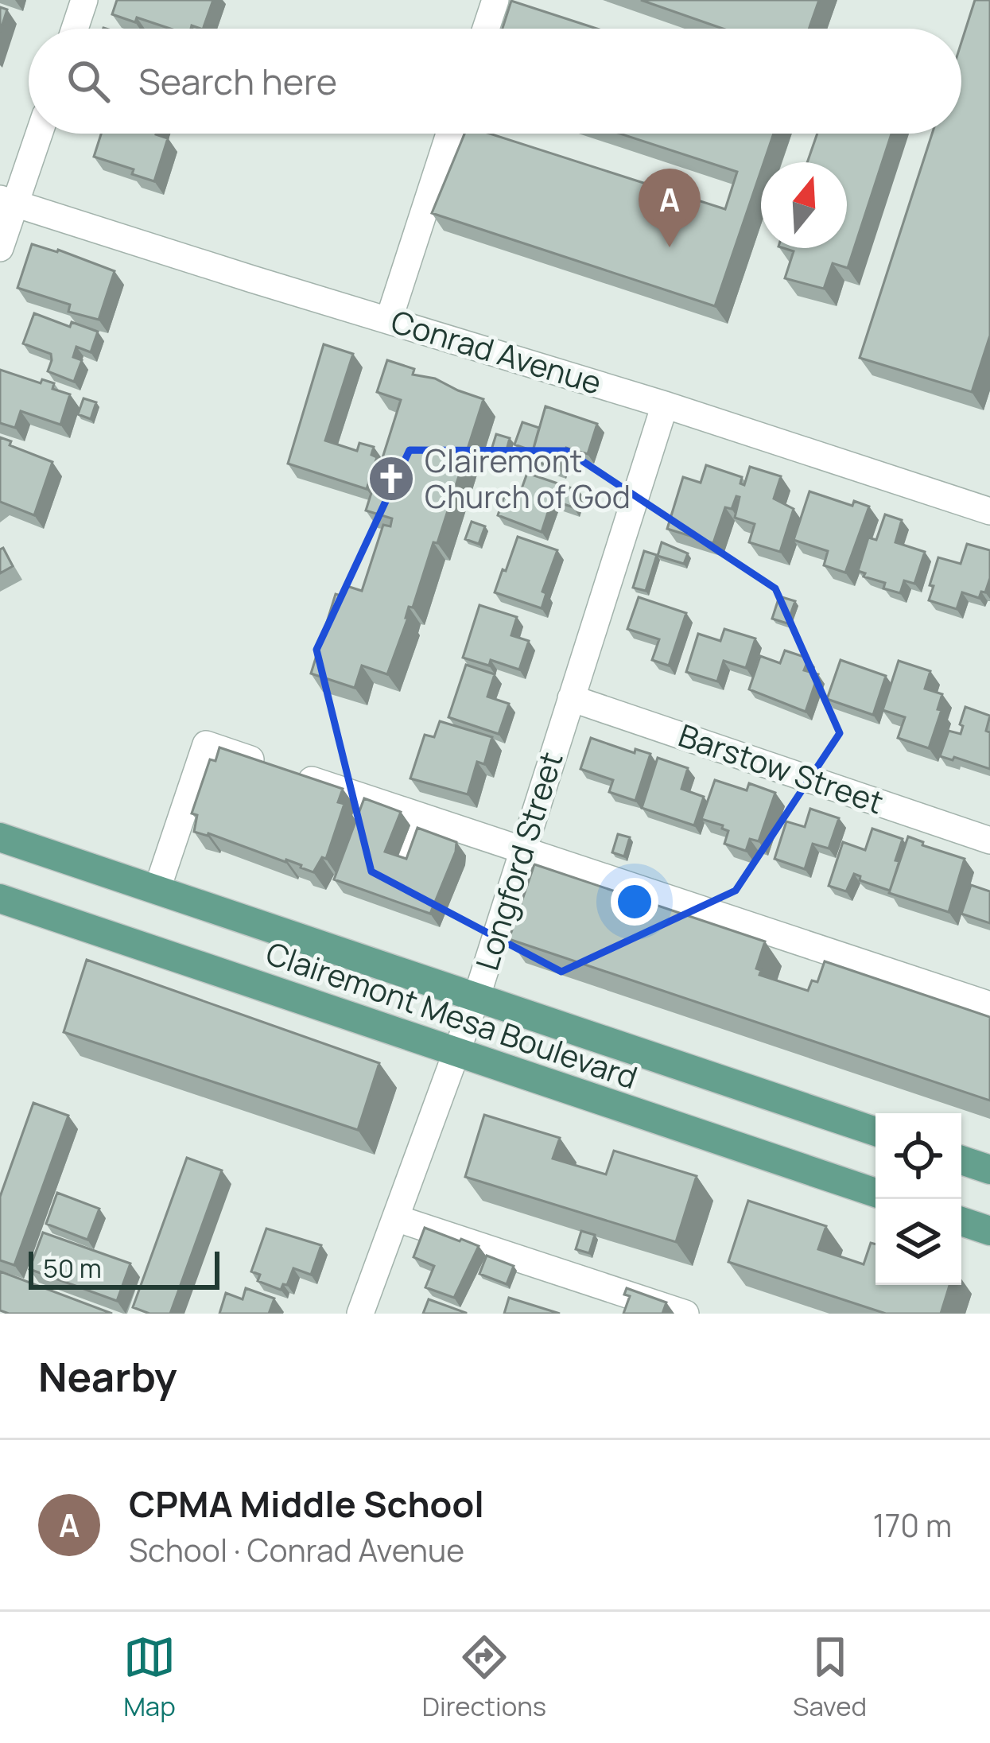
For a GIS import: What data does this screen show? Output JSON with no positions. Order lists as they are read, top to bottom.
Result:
{
  "streets": {
    "main road": ["Clairemont Mesa Boulevard"],
    "street": ["Conrad Avenue", "Barstow Street", "Longford Street"]
  },
  "crossings": [
    ["Conrad Avenue", "Longford Street"],
    ["Barstow Street", "Longford Street"],
    ["Longford Street", "Clairemont Mesa Boulevard"]
  ],
  "places": {
    "church": ["Clairemont Church of God"]
  },
  "scale_bar": "50 m",
  "north": "top",
  "page": {
    "search": "Search here",
    "pins": "A",
    "scale": "50 m",
    "heading": "Nearby",
    "list": [
      {
        "mark": "A",
        "name": "CPMA Middle School",
        "note": "School · Conrad Avenue",
        "value": "170 m"
      }
    ],
    "nav": ["Map", "Directions", "Saved"]
  }
}
